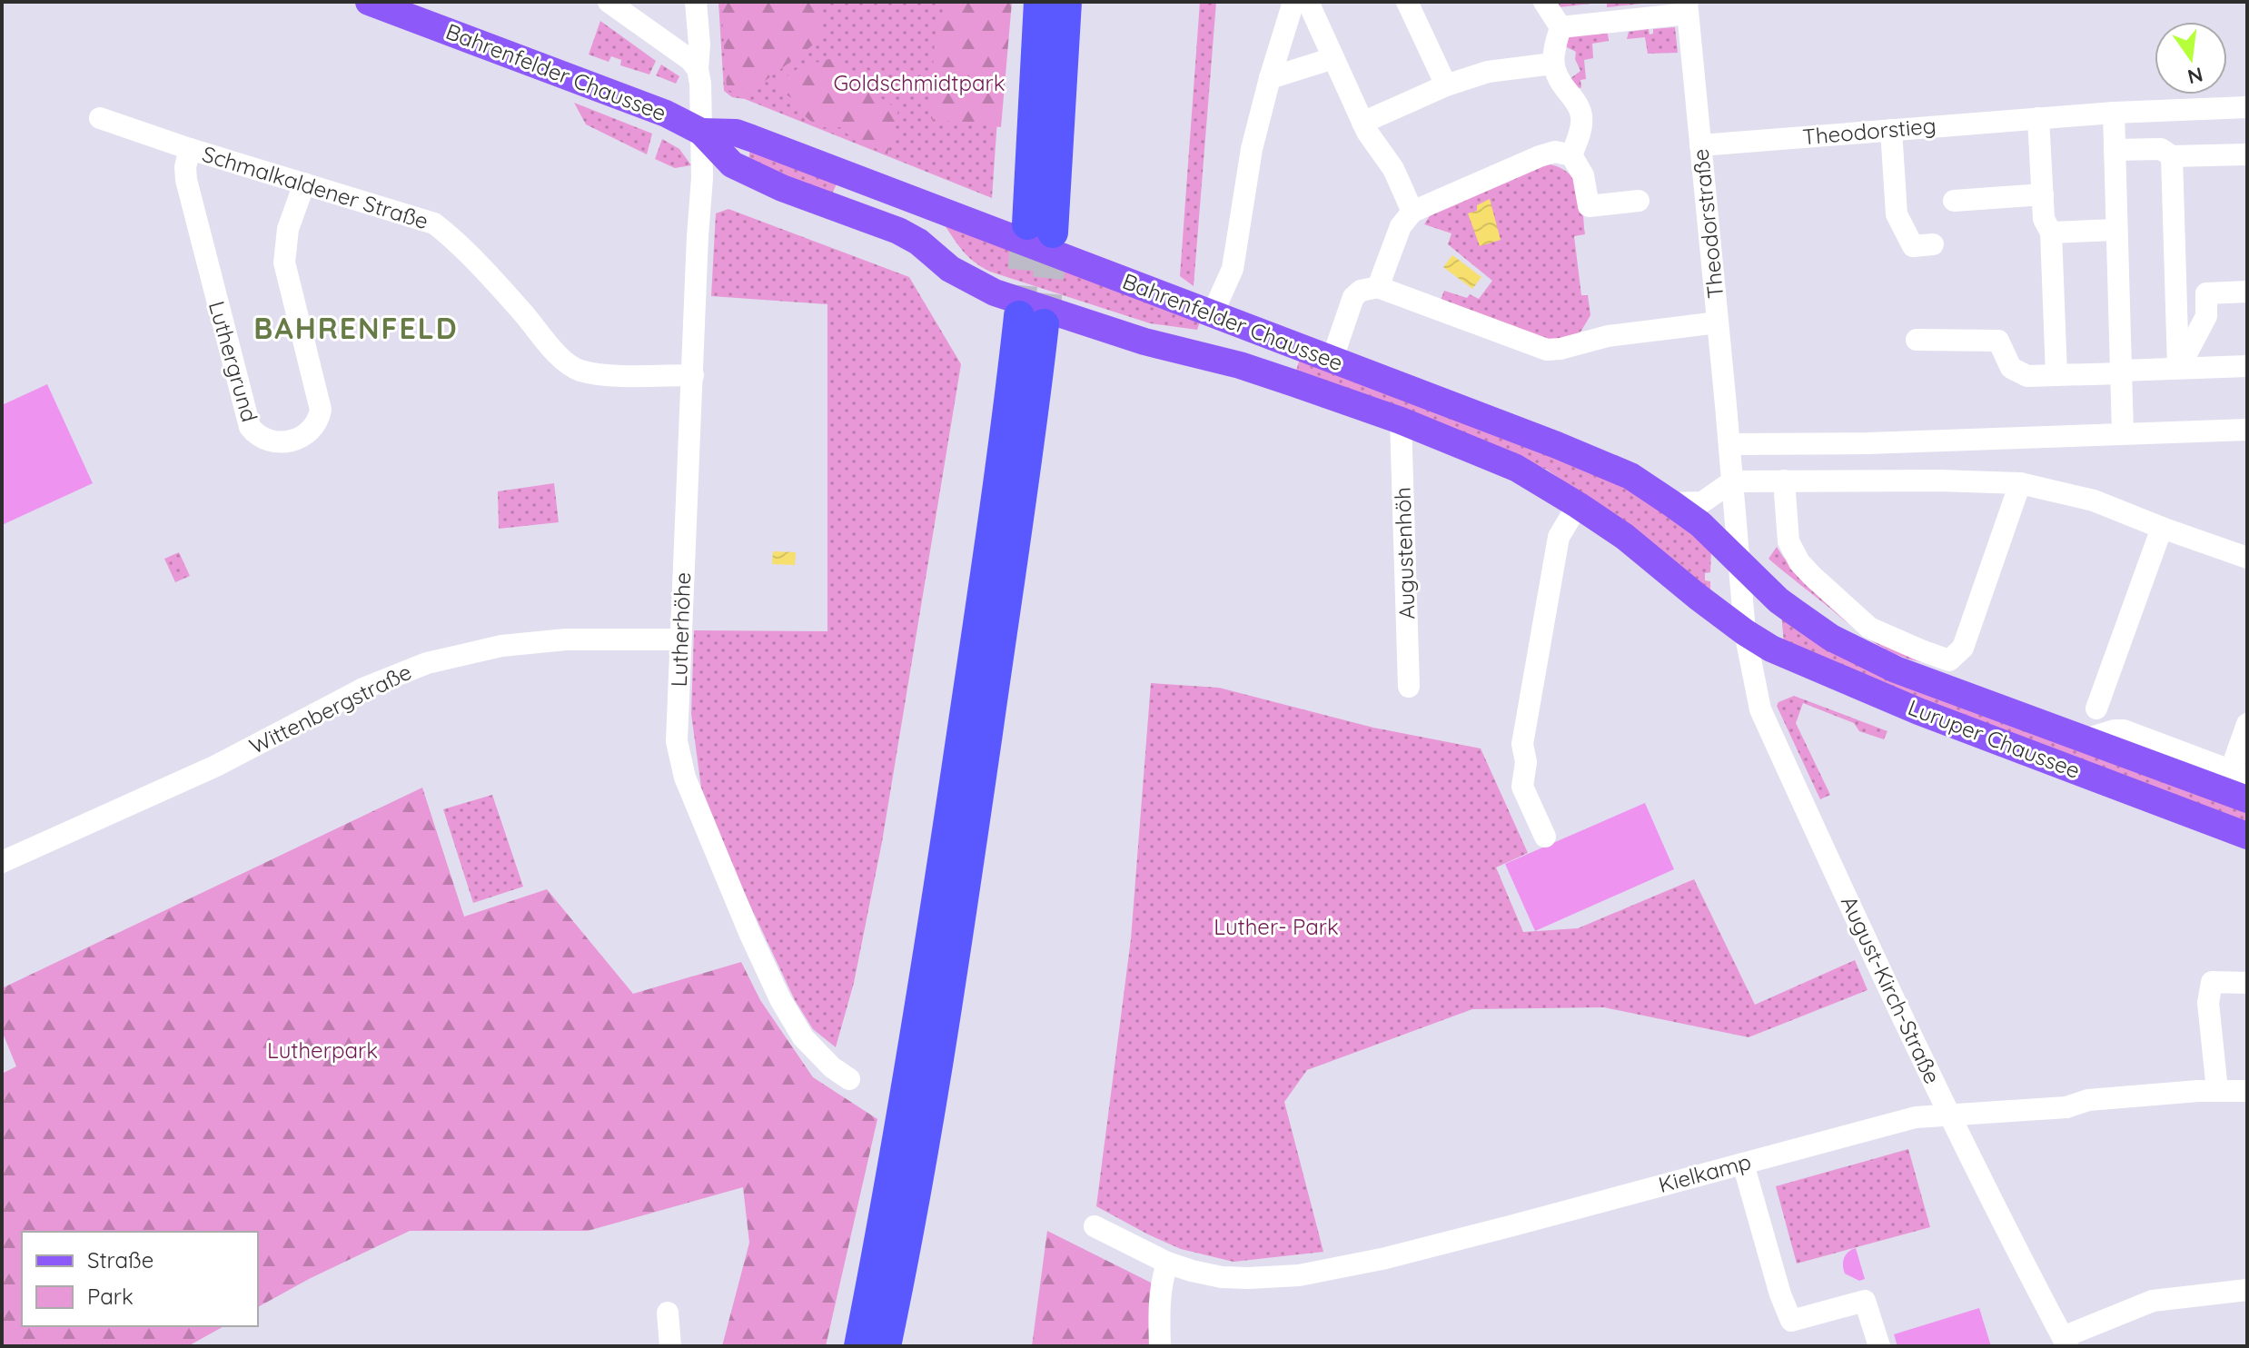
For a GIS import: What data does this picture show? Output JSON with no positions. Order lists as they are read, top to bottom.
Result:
{
  "streets": {
    "main road": ["Bahrenfelder Chaussee", "Luruper Chaussee"],
    "street": [
      "Theodorstieg",
      "Schmalkaldener Straße",
      "Theodorstraße",
      "Luthergrund",
      "Augustenhöh",
      "Lutherhöhe",
      "Wittenbergstraße",
      "August-Kirch-Straße",
      "Kielkamp"
    ]
  },
  "crossings": [
    ["Bahrenfelder Chaussee", "Theodorstraße"],
    ["Bahrenfelder Chaussee", "Augustenhöh"],
    ["Bahrenfelder Chaussee", "Lutherhöhe"],
    ["Bahrenfelder Chaussee", "Luruper Chaussee"],
    ["Bahrenfelder Chaussee", "August-Kirch-Straße"],
    ["Theodorstieg", "Theodorstraße"],
    ["Schmalkaldener Straße", "Luthergrund"],
    ["Schmalkaldener Straße", "Lutherhöhe"],
    ["Theodorstraße", "Luruper Chaussee"],
    ["Theodorstraße", "August-Kirch-Straße"],
    ["Lutherhöhe", "Wittenbergstraße"],
    ["Luruper Chaussee", "August-Kirch-Straße"],
    ["August-Kirch-Straße", "Kielkamp"]
  ],
  "districts": ["BAHRENFELD"],
  "parks": ["Goldschmidtpark", "Luther- Park", "Lutherpark"],
  "legend": ["Straße", "Park"],
  "north": "bottom"
}
